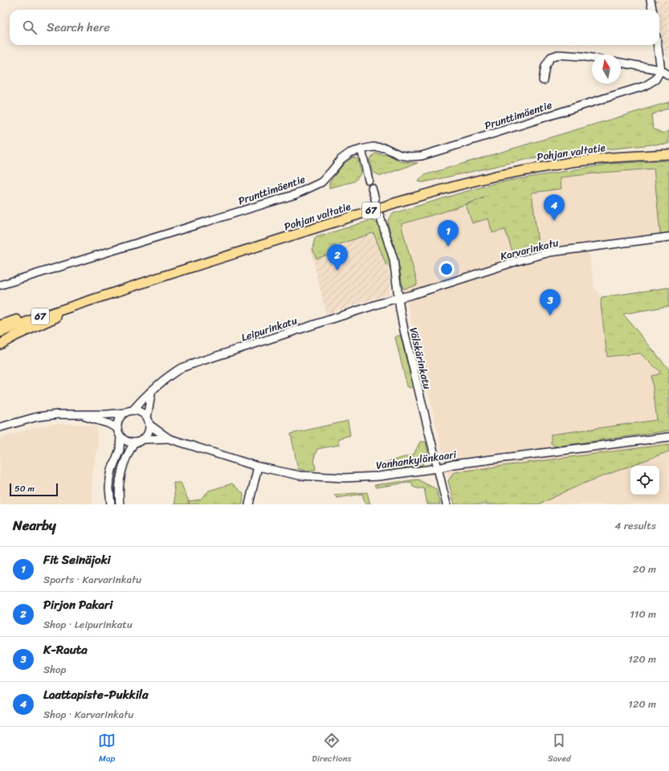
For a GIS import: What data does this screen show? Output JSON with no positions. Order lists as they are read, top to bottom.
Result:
{
  "streets": {
    "main road": ["Pohjan valtatie", "67"],
    "street": [
      "Prunttimäentie",
      "Karvarinkatu",
      "Leipurinkatu",
      "Välskärinkatu",
      "Vanhankylänkaari"
    ]
  },
  "crossings": [
    ["Karvarinkatu", "Leipurinkatu"],
    ["Karvarinkatu", "Välskärinkatu"],
    ["Leipurinkatu", "Välskärinkatu"],
    ["Leipurinkatu", "Vanhankylänkaari"],
    ["Välskärinkatu", "Vanhankylänkaari"]
  ],
  "scale_bar": "50 m",
  "north": "top",
  "page": {
    "search": "Search here",
    "pins": [
      "4",
      "1",
      "2",
      "3"
    ],
    "scale": "50 m",
    "heading": ["Nearby", "4 results"],
    "list": [
      {
        "mark": "1",
        "name": "Fit Seinäjoki",
        "note": "Sports · Karvarinkatu",
        "value": "20 m"
      },
      {
        "mark": "2",
        "name": "Pirjon Pakari",
        "note": "Shop · Leipurinkatu",
        "value": "110 m"
      },
      {
        "mark": "3",
        "name": "K-Rauta",
        "note": "Shop",
        "value": "120 m"
      },
      {
        "mark": "4",
        "name": "Laattapiste-Pukkila",
        "note": "Shop · Karvarinkatu",
        "value": "120 m"
      }
    ],
    "nav": ["Map", "Directions", "Saved"]
  }
}
